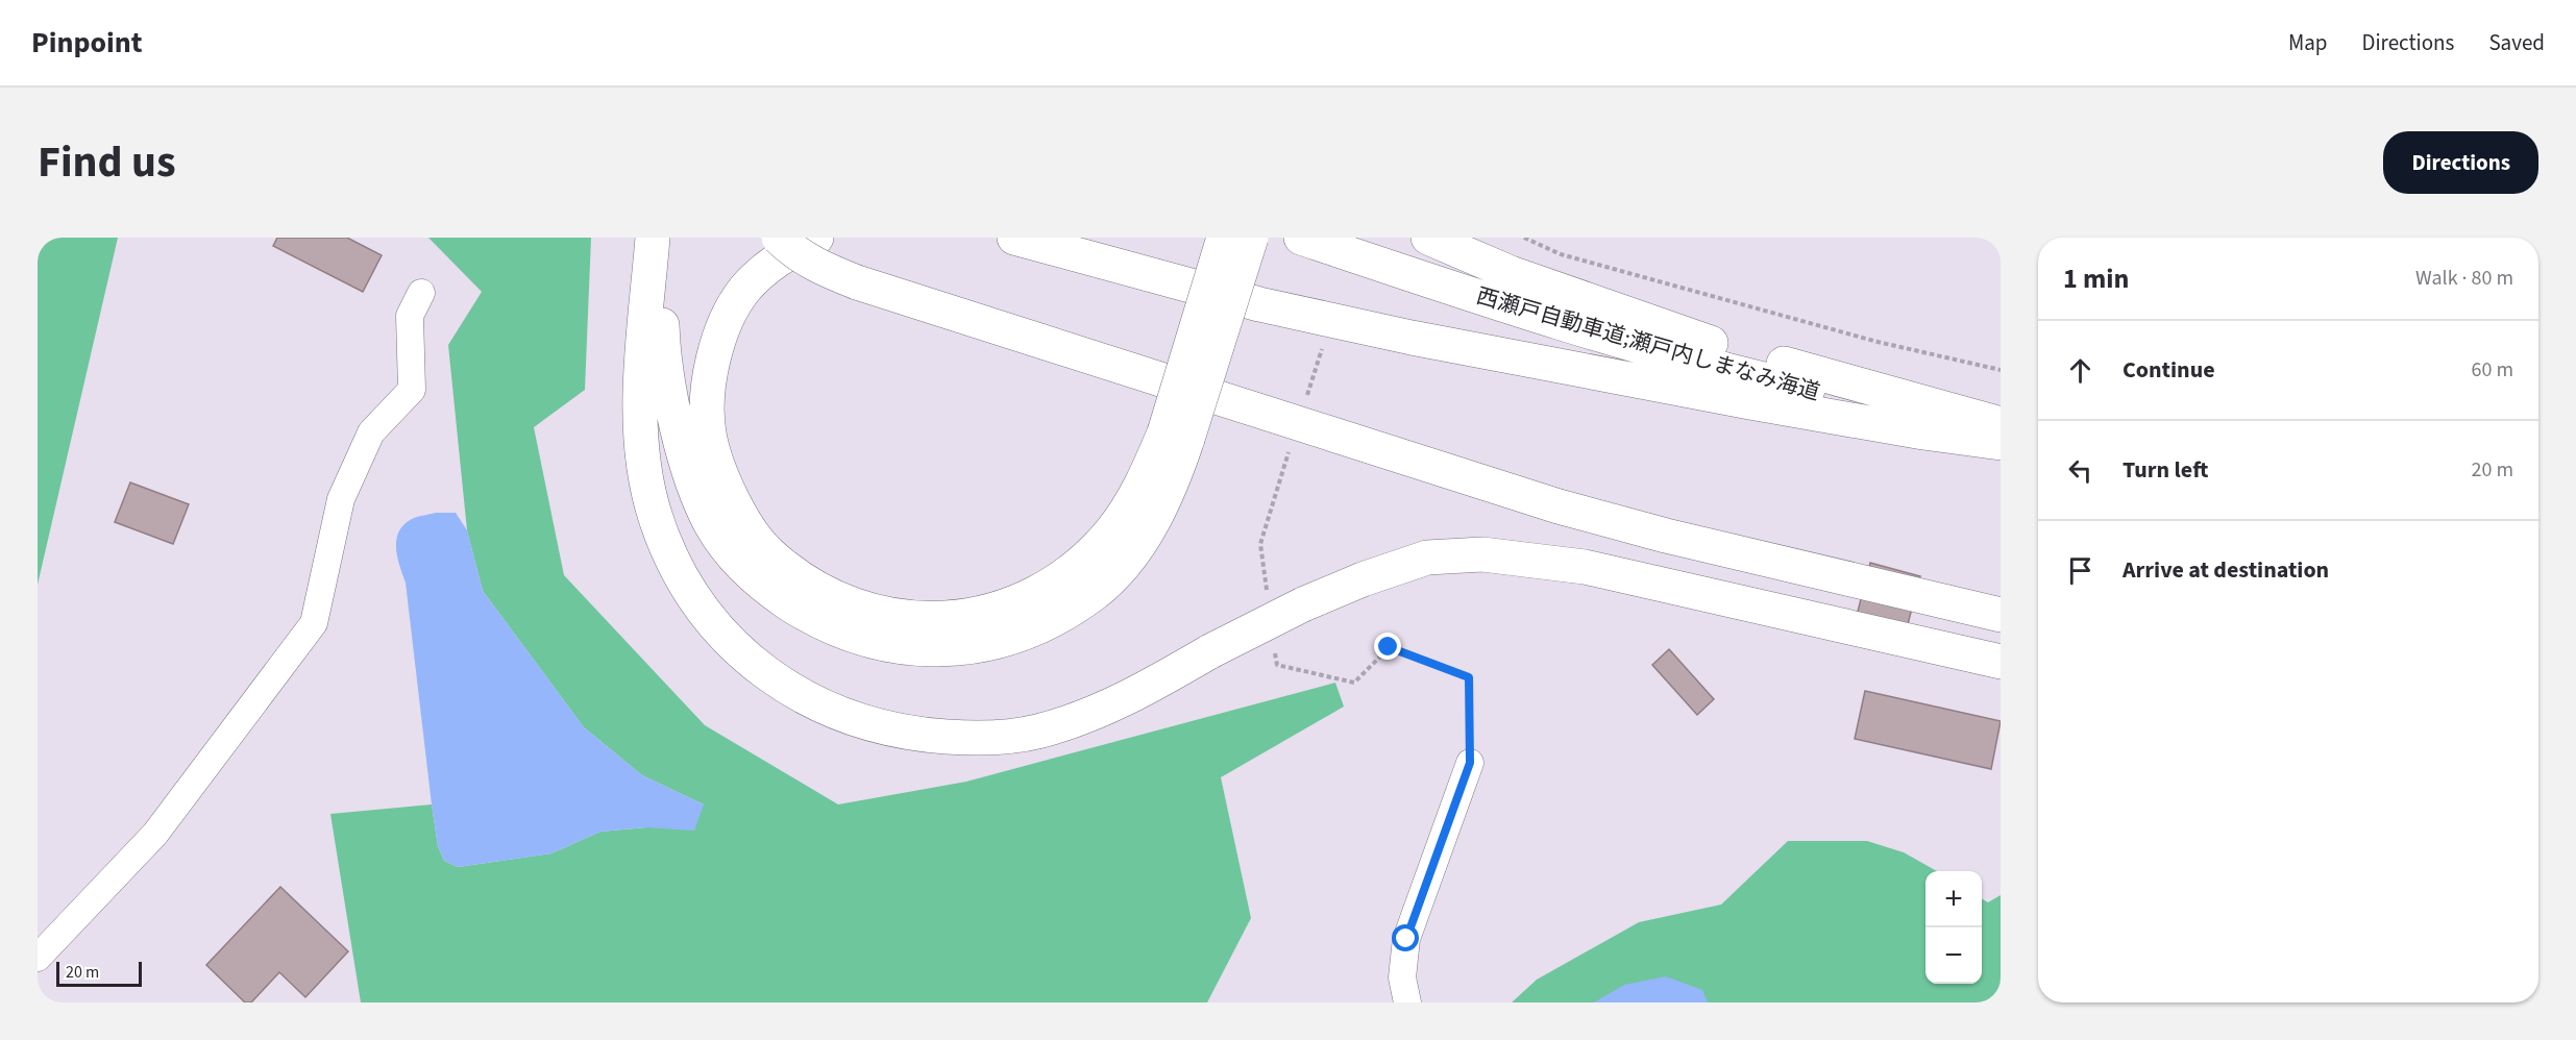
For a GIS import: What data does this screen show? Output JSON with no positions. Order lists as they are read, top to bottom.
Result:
{
  "streets": {
    "highway": ["西瀬戸自動車道;瀬戸内しまなみ海道"]
  },
  "scale_bar": "20 m",
  "page": {
    "header": "Pinpoint",
    "nav": ["Map", "Directions", "Saved"],
    "title": "Find us",
    "buttons": "Directions",
    "heading": ["1 min", "Walk · 80 m"],
    "list": [
      ["Continue", "60 m"],
      ["Turn left", "20 m"],
      "Arrive at destination"
    ],
    "map_buttons": ["+", "−"],
    "scale": "20 m"
  }
}
